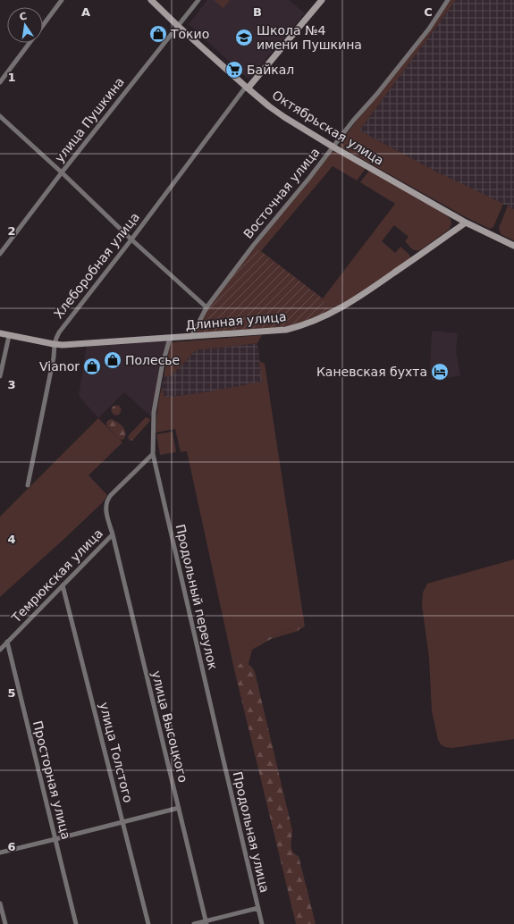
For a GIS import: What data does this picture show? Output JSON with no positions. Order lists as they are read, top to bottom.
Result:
{
  "streets": {
    "street": [
      "улица Пушкина",
      "Октябрьская улица",
      "Восточная улица",
      "Хлеборобная улица",
      "Длинная улица",
      "Темрюкская улица",
      "Продольный переулок",
      "улица Высоцкого",
      "улица Толстого",
      "Просторная улица",
      "Продольная улица"
    ]
  },
  "crossings": [
    ["улица Пушкина", "Октябрьская улица"],
    ["Октябрьская улица", "Восточная улица"],
    ["Октябрьская улица", "Хлеборобная улица"],
    ["Октябрьская улица", "Длинная улица"],
    ["Восточная улица", "Длинная улица"],
    ["Хлеборобная улица", "Длинная улица"],
    ["Темрюкская улица", "Продольный переулок"],
    ["Темрюкская улица", "улица Высоцкого"],
    ["Темрюкская улица", "улица Толстого"],
    ["Темрюкская улица", "Просторная улица"],
    ["Продольный переулок", "Продольная улица"]
  ],
  "places": {
    "shop": ["Токио", "Полесье", "Vianor"],
    "school or university": ["Школа №4 имени Пушкина"],
    "supermarket": ["Байкал"],
    "hotel": ["Каневская бухта"]
  },
  "north": "top",
  "grid": {
    "columns": ["A", "B", "C"],
    "rows": [
      "1",
      "2",
      "3",
      "4",
      "5",
      "6"
    ]
  }
}
